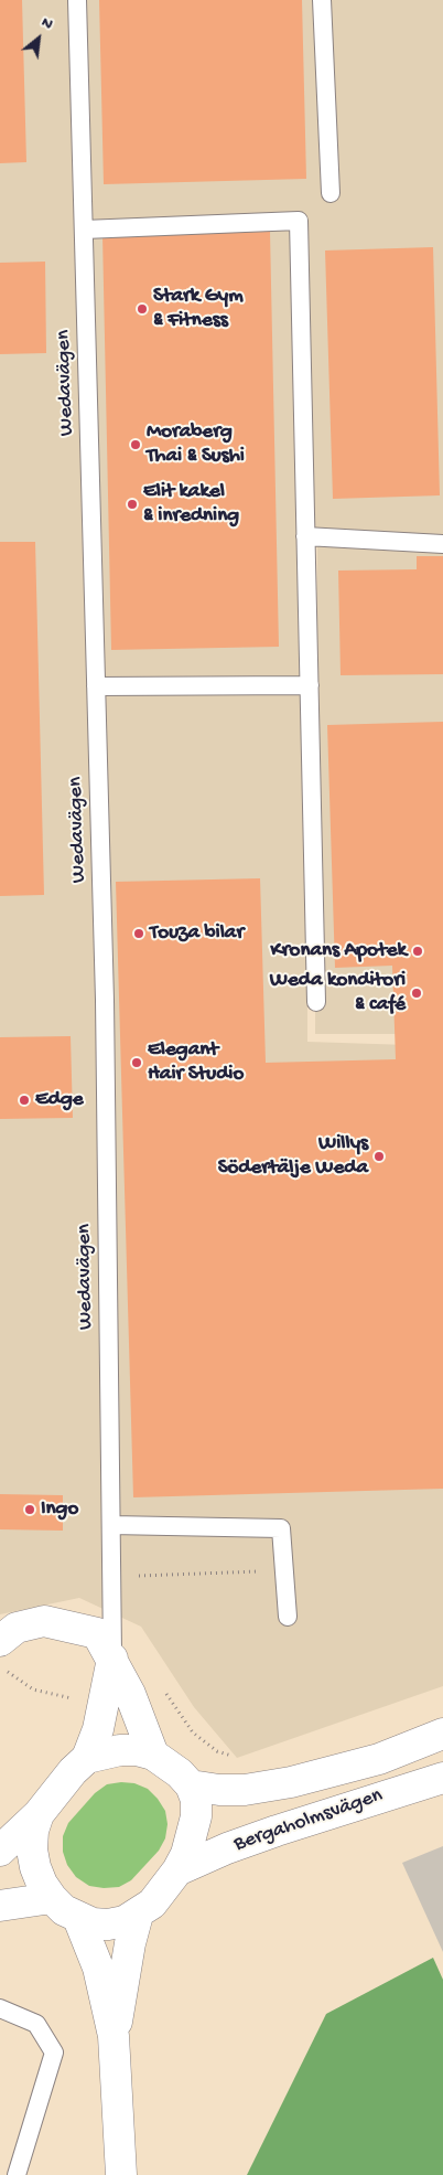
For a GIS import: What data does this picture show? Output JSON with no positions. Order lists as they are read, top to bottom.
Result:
{
  "streets": {
    "main road": ["Bergaholmsvägen"],
    "lane": ["Wedavägen"]
  },
  "places": [
    "Stark Gym & Fitness",
    "Moraberg Thai & Sushi",
    "Elit kakel & inredning",
    "Touza bilar",
    "Kronans Apotek",
    "Weda konditori & café",
    "Elegant Hair Studio",
    "Edge",
    "Willys Södertälje Weda",
    "Ingo"
  ],
  "north": "top right"
}
